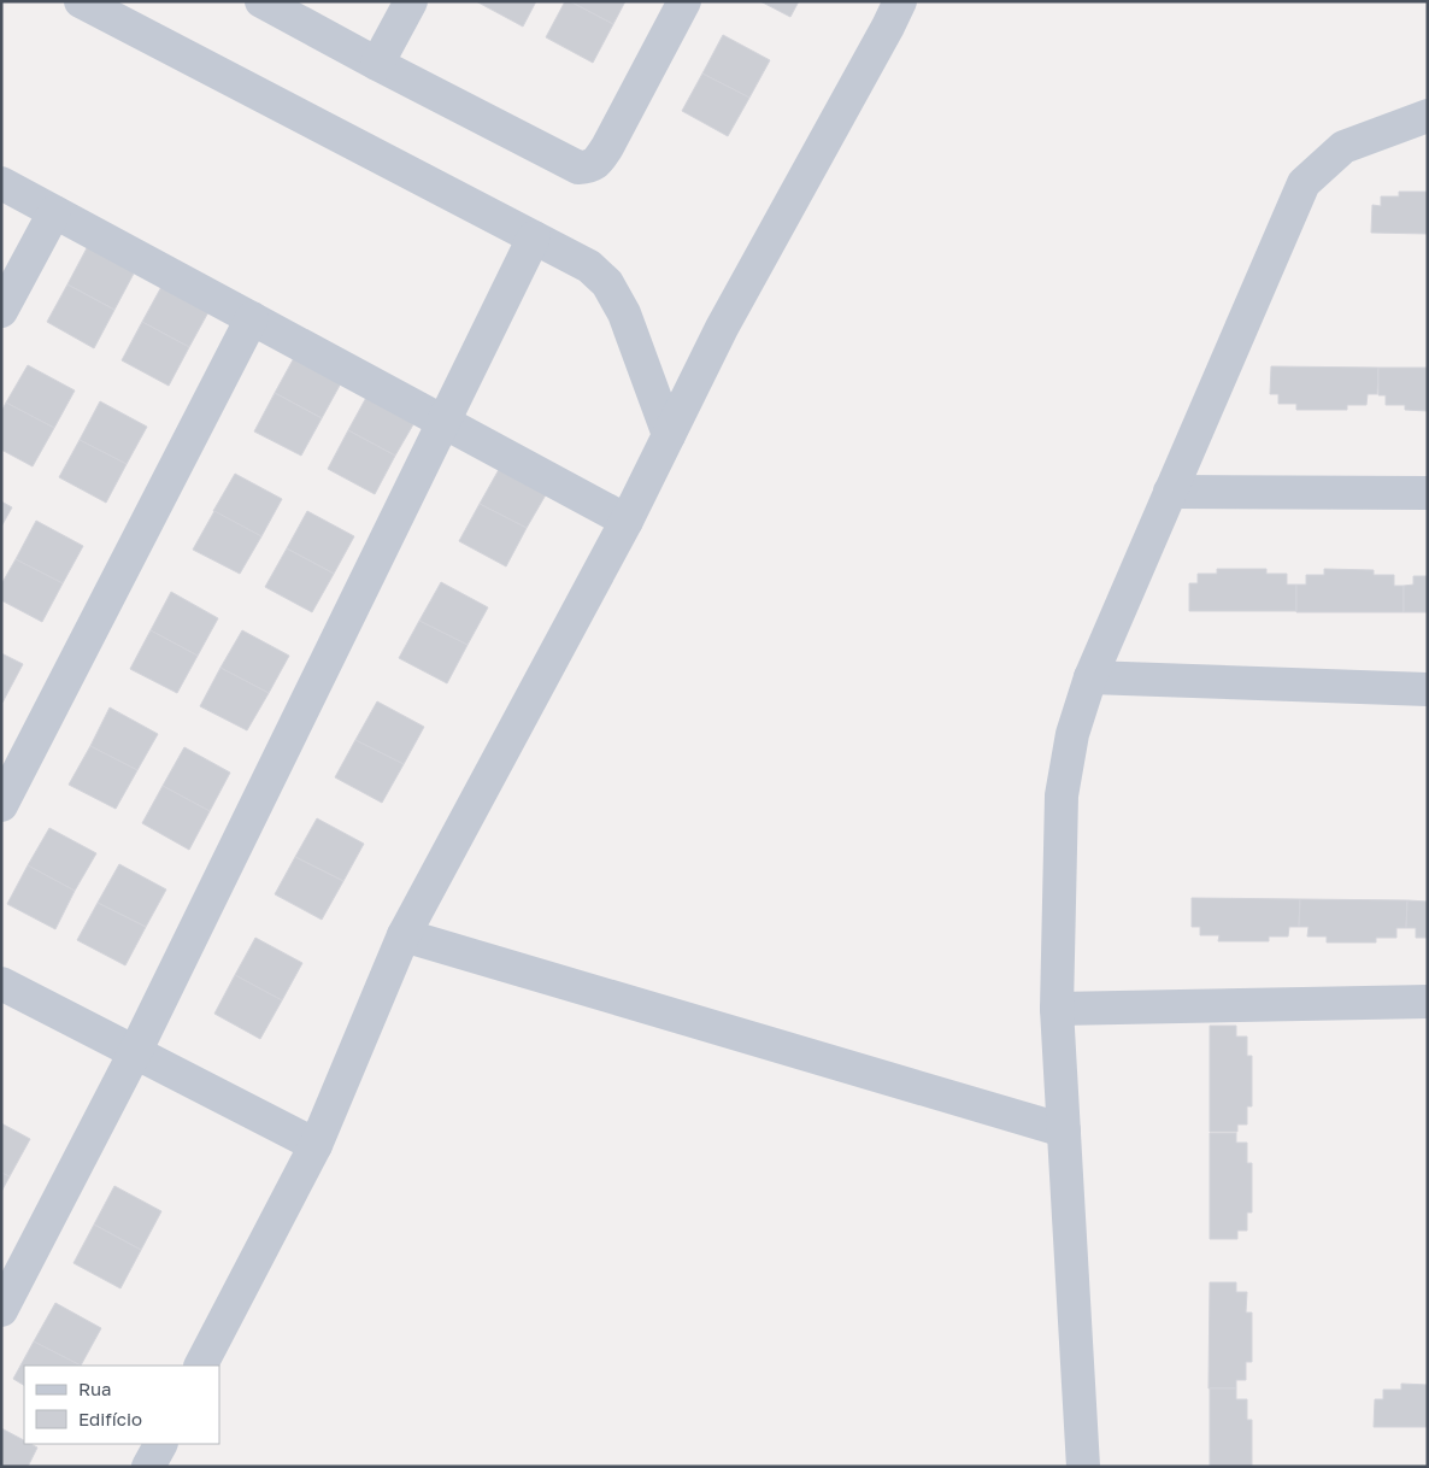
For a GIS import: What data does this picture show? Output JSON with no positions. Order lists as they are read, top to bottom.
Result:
{
  "legend": ["Rua", "Edifício"]
}
